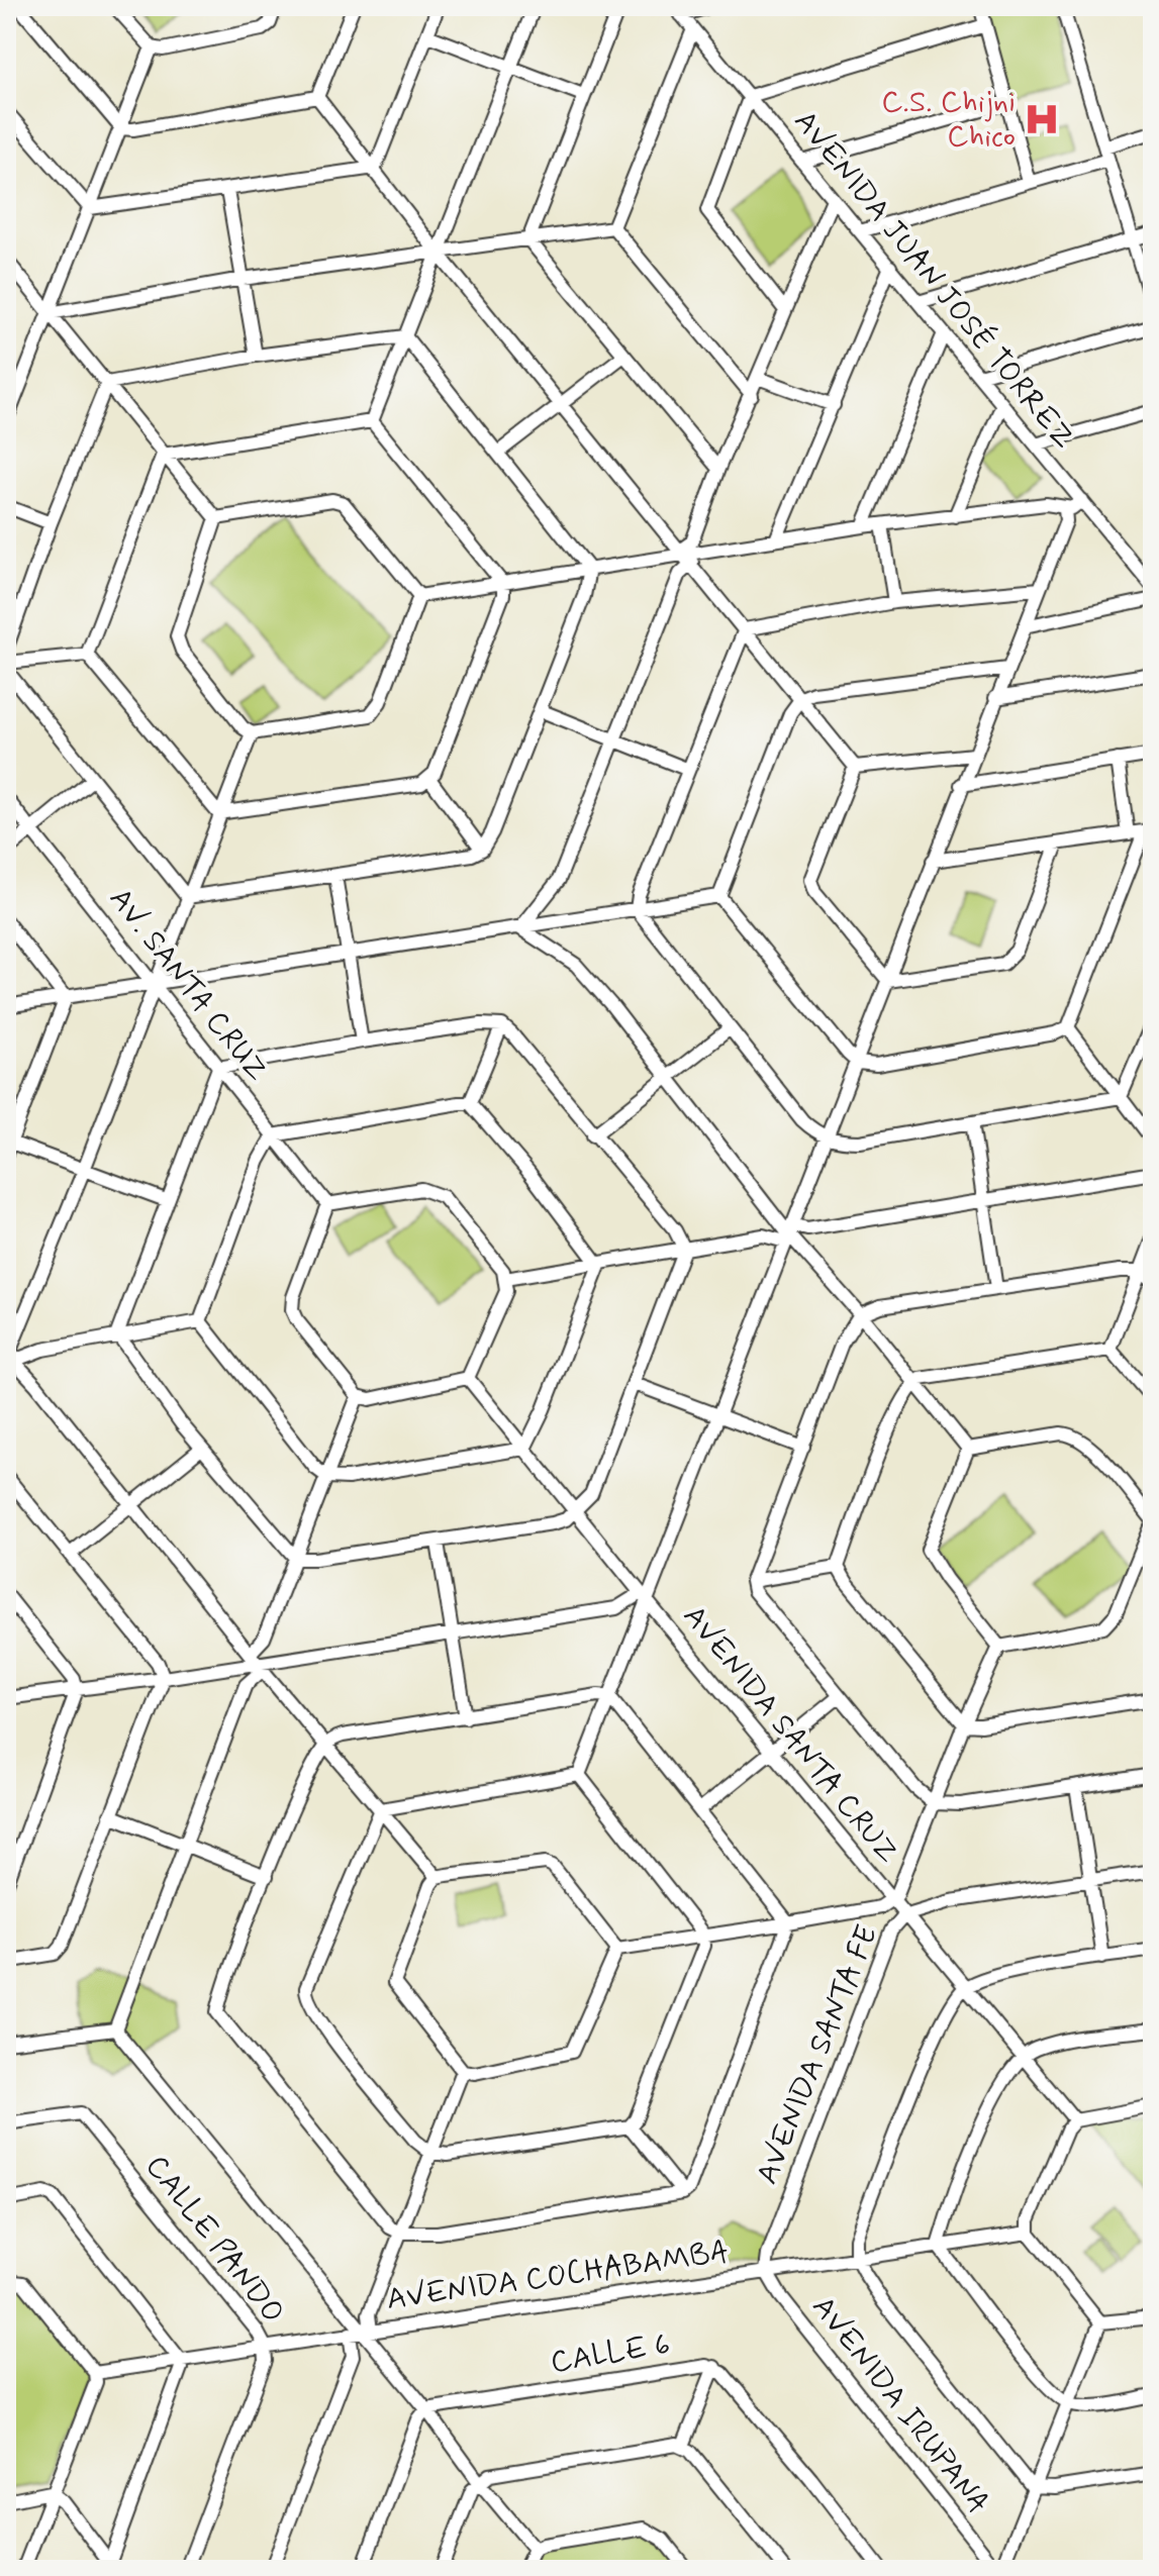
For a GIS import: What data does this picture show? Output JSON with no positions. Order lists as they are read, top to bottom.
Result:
{
  "streets": {
    "street": [
      "AVENIDA JUAN JOSÉ TORREZ",
      "AV. SANTA CRUZ",
      "AVENIDA SANTA CRUZ",
      "AVENIDA SANTA FE",
      "CALLE PANDO",
      "AVENIDA COCHABAMBA",
      "CALLE 6",
      "AVENIDA IRUPANA"
    ]
  },
  "crossings": [
    ["AV. SANTA CRUZ", "AVENIDA SANTA CRUZ"],
    ["AVENIDA SANTA CRUZ", "AVENIDA SANTA FE"],
    ["AVENIDA SANTA FE", "AVENIDA COCHABAMBA"],
    ["AVENIDA SANTA FE", "AVENIDA IRUPANA"],
    ["CALLE PANDO", "AVENIDA COCHABAMBA"],
    ["AVENIDA COCHABAMBA", "AVENIDA IRUPANA"]
  ],
  "places": {
    "hospital": ["C.S. Chijni Chico"]
  }
}
